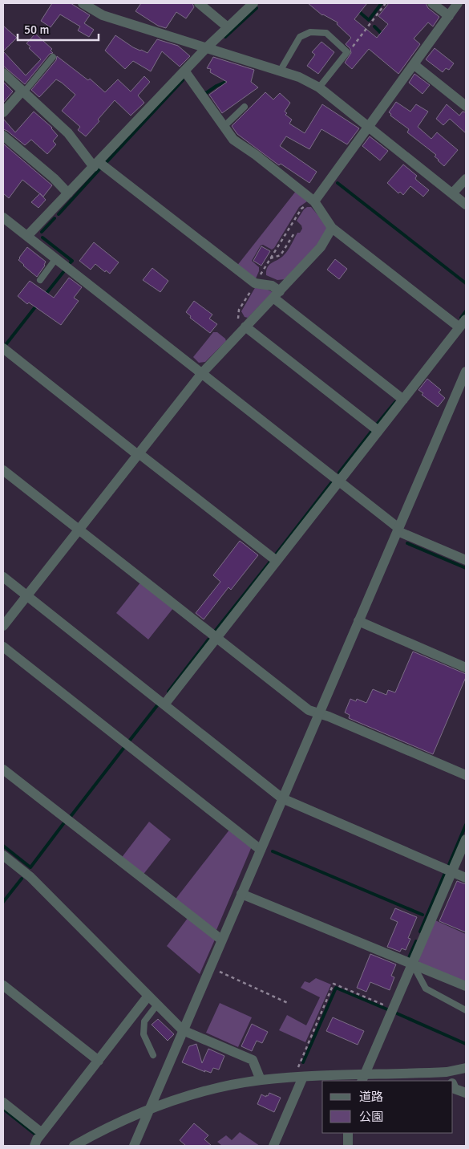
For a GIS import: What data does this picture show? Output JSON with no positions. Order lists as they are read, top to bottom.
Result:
{
  "legend": ["道路", "公園"],
  "scale_bar": "50 m"
}
